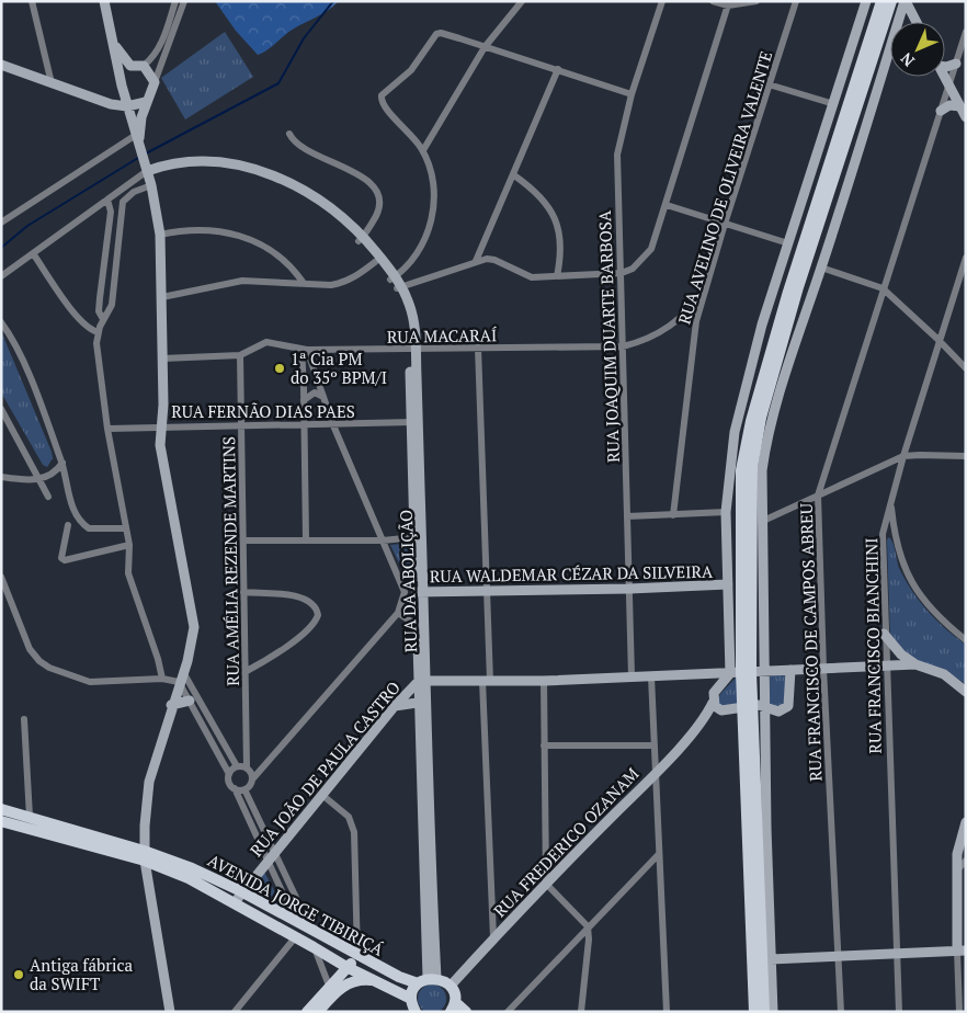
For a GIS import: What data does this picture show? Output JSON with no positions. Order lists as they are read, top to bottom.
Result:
{
  "streets": {
    "main road": [
      "RUA WALDEMAR CÉZAR DA SILVEIRA",
      "RUA DA ABOLIÇÃO",
      "RUA JOÃO DE PAULA CASTRO",
      "RUA FREDERICO OZANAM",
      "AVENIDA JORGE TIBIRIÇÁ"
    ],
    "street": [
      "RUA AVELINO DE OLIVEIRA VALENTE",
      "RUA MACARAÍ",
      "RUA JOAQUIM DUARTE BARBOSA",
      "RUA FERNÃO DIAS PAES",
      "RUA AMÉLIA REZENDE MARTINS",
      "RUA FRANCISCO DE CAMPOS ABREU",
      "RUA FRANCISCO BIANCHINI"
    ]
  },
  "crossings": [
    ["RUA AVELINO DE OLIVEIRA VALENTE", "RUA MACARAÍ"],
    ["RUA MACARAÍ", "RUA JOAQUIM DUARTE BARBOSA"],
    ["RUA MACARAÍ", "RUA AMÉLIA REZENDE MARTINS"],
    ["RUA MACARAÍ", "RUA DA ABOLIÇÃO"],
    ["RUA JOAQUIM DUARTE BARBOSA", "RUA WALDEMAR CÉZAR DA SILVEIRA"],
    ["RUA FERNÃO DIAS PAES", "RUA AMÉLIA REZENDE MARTINS"],
    ["RUA FERNÃO DIAS PAES", "RUA DA ABOLIÇÃO"],
    ["RUA WALDEMAR CÉZAR DA SILVEIRA", "RUA DA ABOLIÇÃO"],
    ["RUA DA ABOLIÇÃO", "RUA JOÃO DE PAULA CASTRO"],
    ["RUA DA ABOLIÇÃO", "AVENIDA JORGE TIBIRIÇÁ"],
    ["RUA JOÃO DE PAULA CASTRO", "AVENIDA JORGE TIBIRIÇÁ"],
    ["RUA FREDERICO OZANAM", "AVENIDA JORGE TIBIRIÇÁ"]
  ],
  "places": ["1ª Cia PM do 35º BPM/I", "Antiga fábrica da SWIFT"],
  "north": "bottom left"
}
